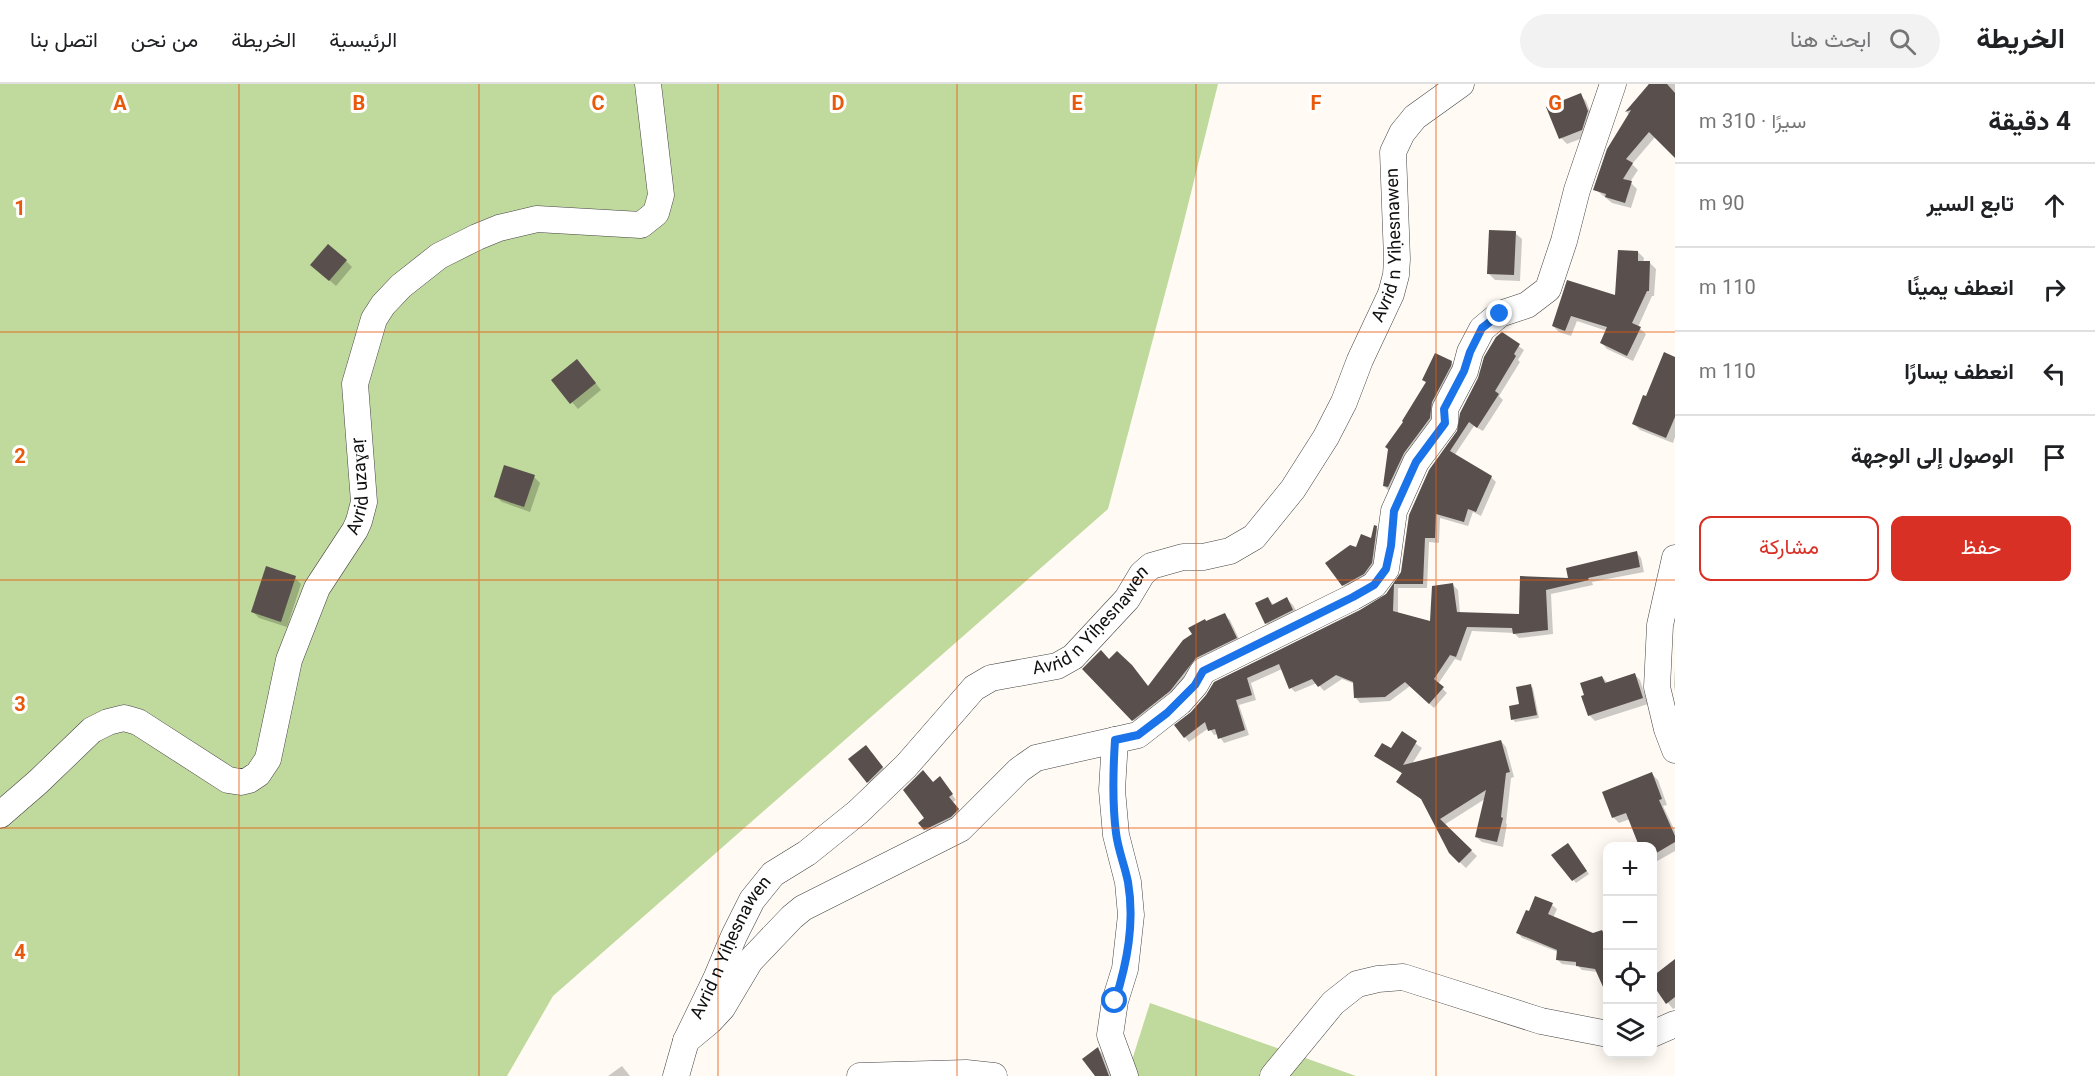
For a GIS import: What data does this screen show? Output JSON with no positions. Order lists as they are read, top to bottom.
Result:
{
  "streets": {
    "street": ["Avrid n Yiḥesnawen", "Avrid uzaɣaṛ"]
  },
  "page": {
    "header": "الخريطة",
    "search": "ابحث هنا",
    "nav": [
      "الرئيسية",
      "الخريطة",
      "من نحن",
      "اتصل بنا"
    ],
    "heading": ["4 دقيقة", "سيرًا · 310 m"],
    "list": [
      ["تابع السير", "90 m"],
      ["انعطف يمينًا", "110 m"],
      ["انعطف يسارًا", "110 m"],
      "الوصول إلى الوجهة"
    ],
    "buttons": ["حفظ", "مشاركة"],
    "map_buttons": ["+", "−"]
  },
  "grid": {
    "columns": [
      "A",
      "B",
      "C",
      "D",
      "E",
      "F",
      "G"
    ],
    "rows": [
      "1",
      "2",
      "3",
      "4"
    ]
  }
}
